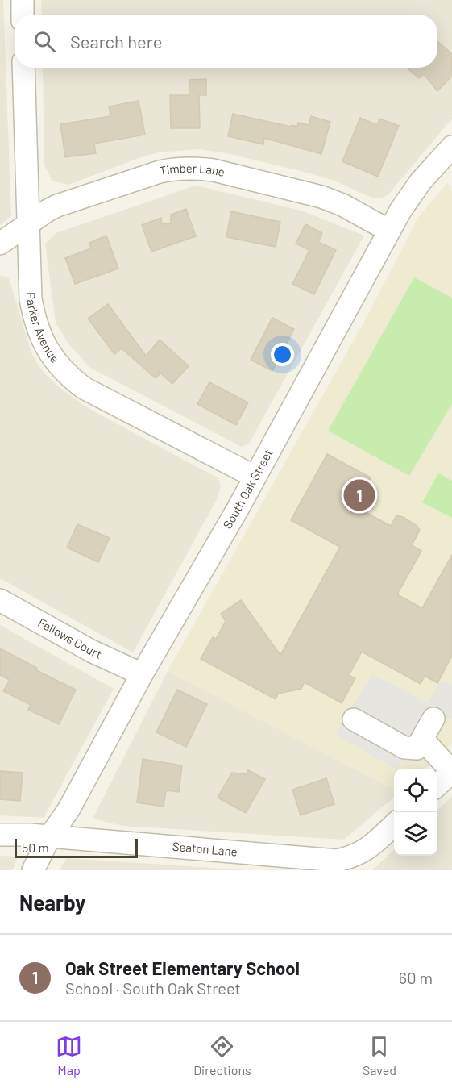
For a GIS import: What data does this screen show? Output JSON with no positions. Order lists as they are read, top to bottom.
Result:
{
  "streets": {
    "street": [
      "Timber Lane",
      "Parker Avenue",
      "South Oak Street",
      "Fellows Court",
      "Seaton Lane"
    ]
  },
  "crossings": [
    ["Timber Lane", "Parker Avenue"],
    ["Timber Lane", "South Oak Street"],
    ["Parker Avenue", "South Oak Street"],
    ["South Oak Street", "Fellows Court"],
    ["South Oak Street", "Seaton Lane"]
  ],
  "scale_bar": "50 m",
  "page": {
    "search": "Search here",
    "pins": "1",
    "scale": "50 m",
    "heading": "Nearby",
    "list": [
      {
        "mark": "1",
        "name": "Oak Street Elementary School",
        "note": "School · South Oak Street",
        "value": "60 m"
      }
    ],
    "nav": ["Map", "Directions", "Saved"]
  }
}
